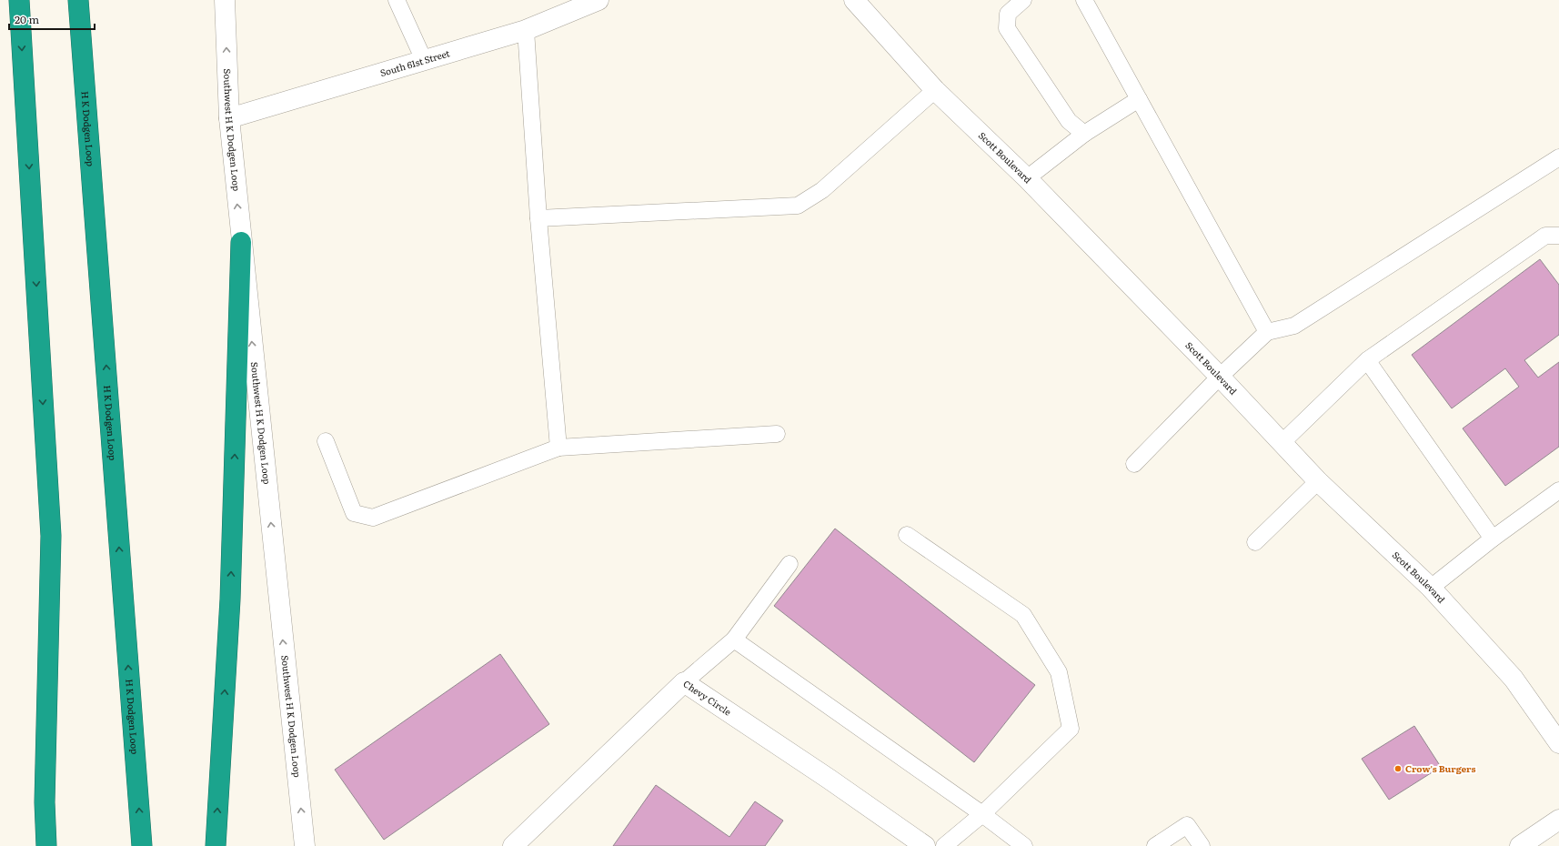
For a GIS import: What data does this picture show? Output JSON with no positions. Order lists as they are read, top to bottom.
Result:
{
  "streets": {
    "highway": ["H K Dodgen Loop"],
    "street": [
      "South 61st Street",
      "Southwest H K Dodgen Loop",
      "Scott Boulevard",
      "Chevy Circle"
    ]
  },
  "crossings": [
    ["South 61st Street", "Southwest H K Dodgen Loop"]
  ],
  "one_way": ["Southwest H K Dodgen Loop"],
  "places": ["Crow's Burgers"],
  "scale_bar": "20 m"
}
